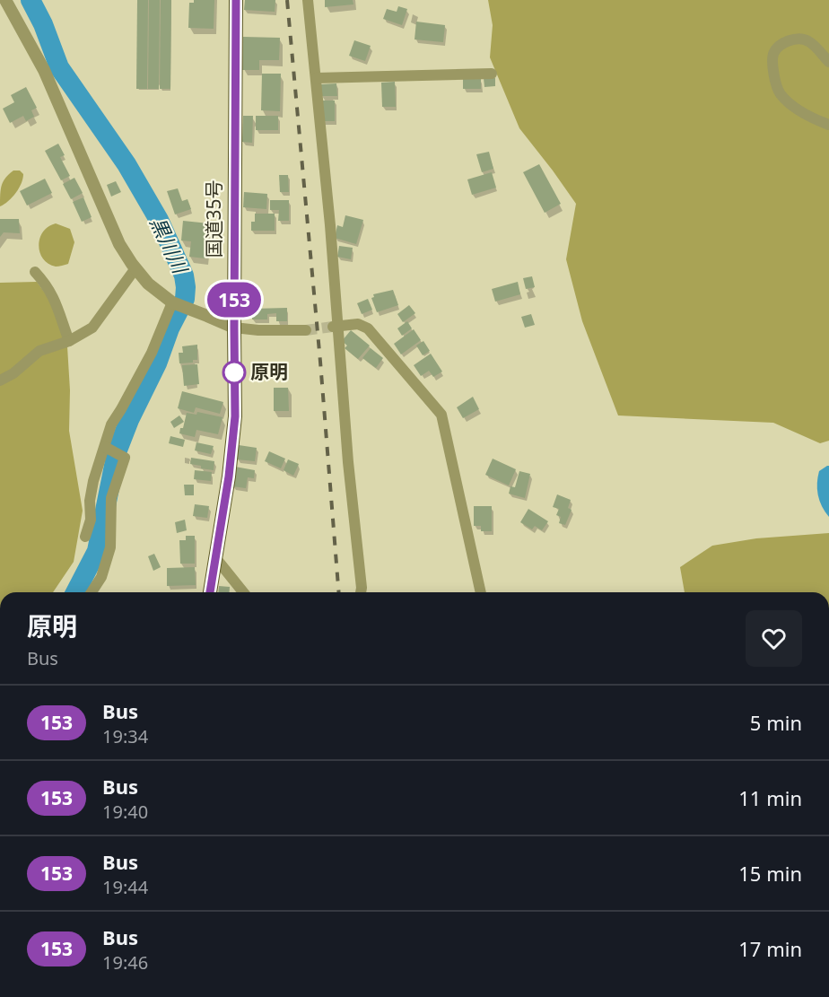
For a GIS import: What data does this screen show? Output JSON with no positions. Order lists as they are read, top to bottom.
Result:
{
  "streets": {
    "highway": ["国道35号"]
  },
  "water": ["黒川川"],
  "places": ["原明"],
  "lines": ["bus line 153"],
  "page": {
    "on_map": "153",
    "heading": ["原明", "Bus"],
    "list": [
      {
        "mark": "153",
        "name": "Bus",
        "note": "19:34",
        "value": "5 min"
      },
      {
        "mark": "153",
        "name": "Bus",
        "note": "19:40",
        "value": "11 min"
      },
      {
        "mark": "153",
        "name": "Bus",
        "note": "19:44",
        "value": "15 min"
      },
      {
        "mark": "153",
        "name": "Bus",
        "note": "19:46",
        "value": "17 min"
      }
    ]
  }
}
